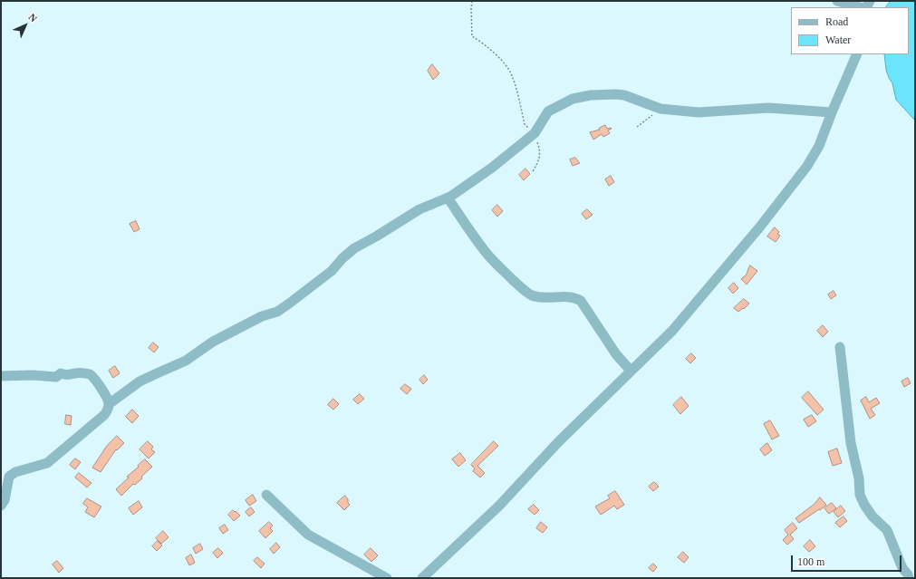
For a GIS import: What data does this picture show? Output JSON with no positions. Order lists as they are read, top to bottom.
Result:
{
  "legend": ["Road", "Water"],
  "scale_bar": "100 m",
  "north": "top right"
}
